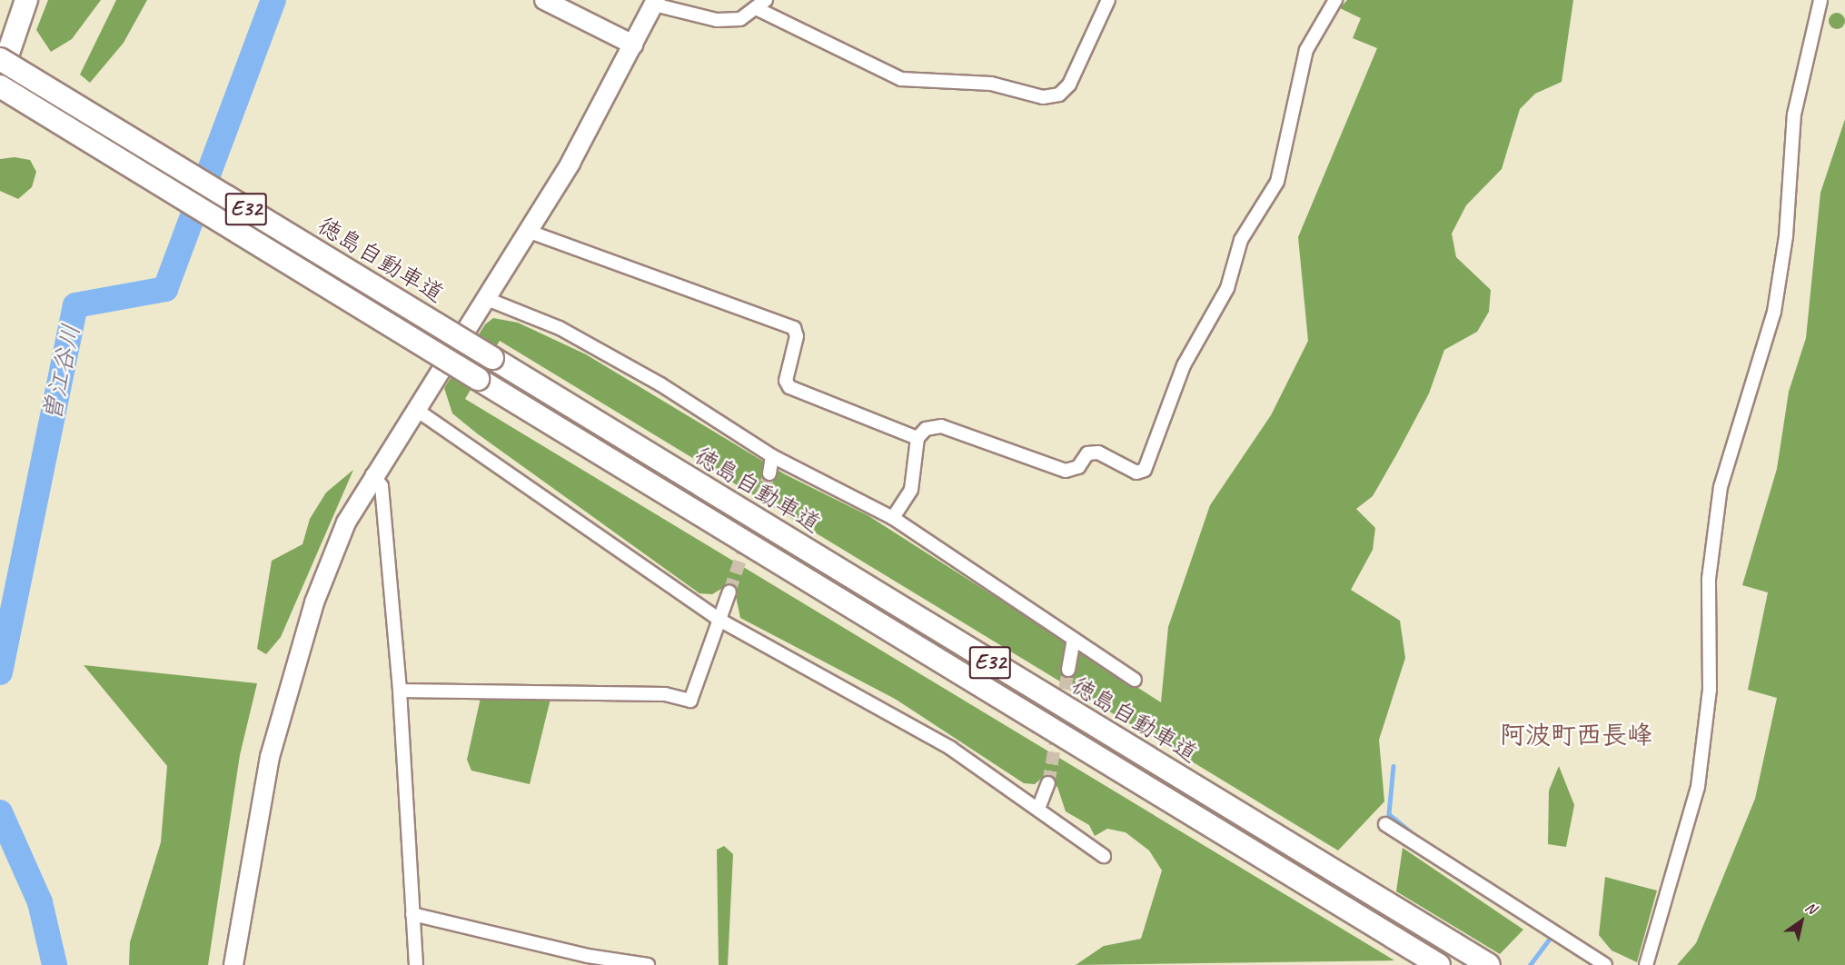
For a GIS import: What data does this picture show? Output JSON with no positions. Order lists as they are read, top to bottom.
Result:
{
  "streets": {
    "highway": ["E32", "徳島自動車道"]
  },
  "districts": ["阿波町西長峰"],
  "water": ["曽江谷川"],
  "north": "top right"
}
